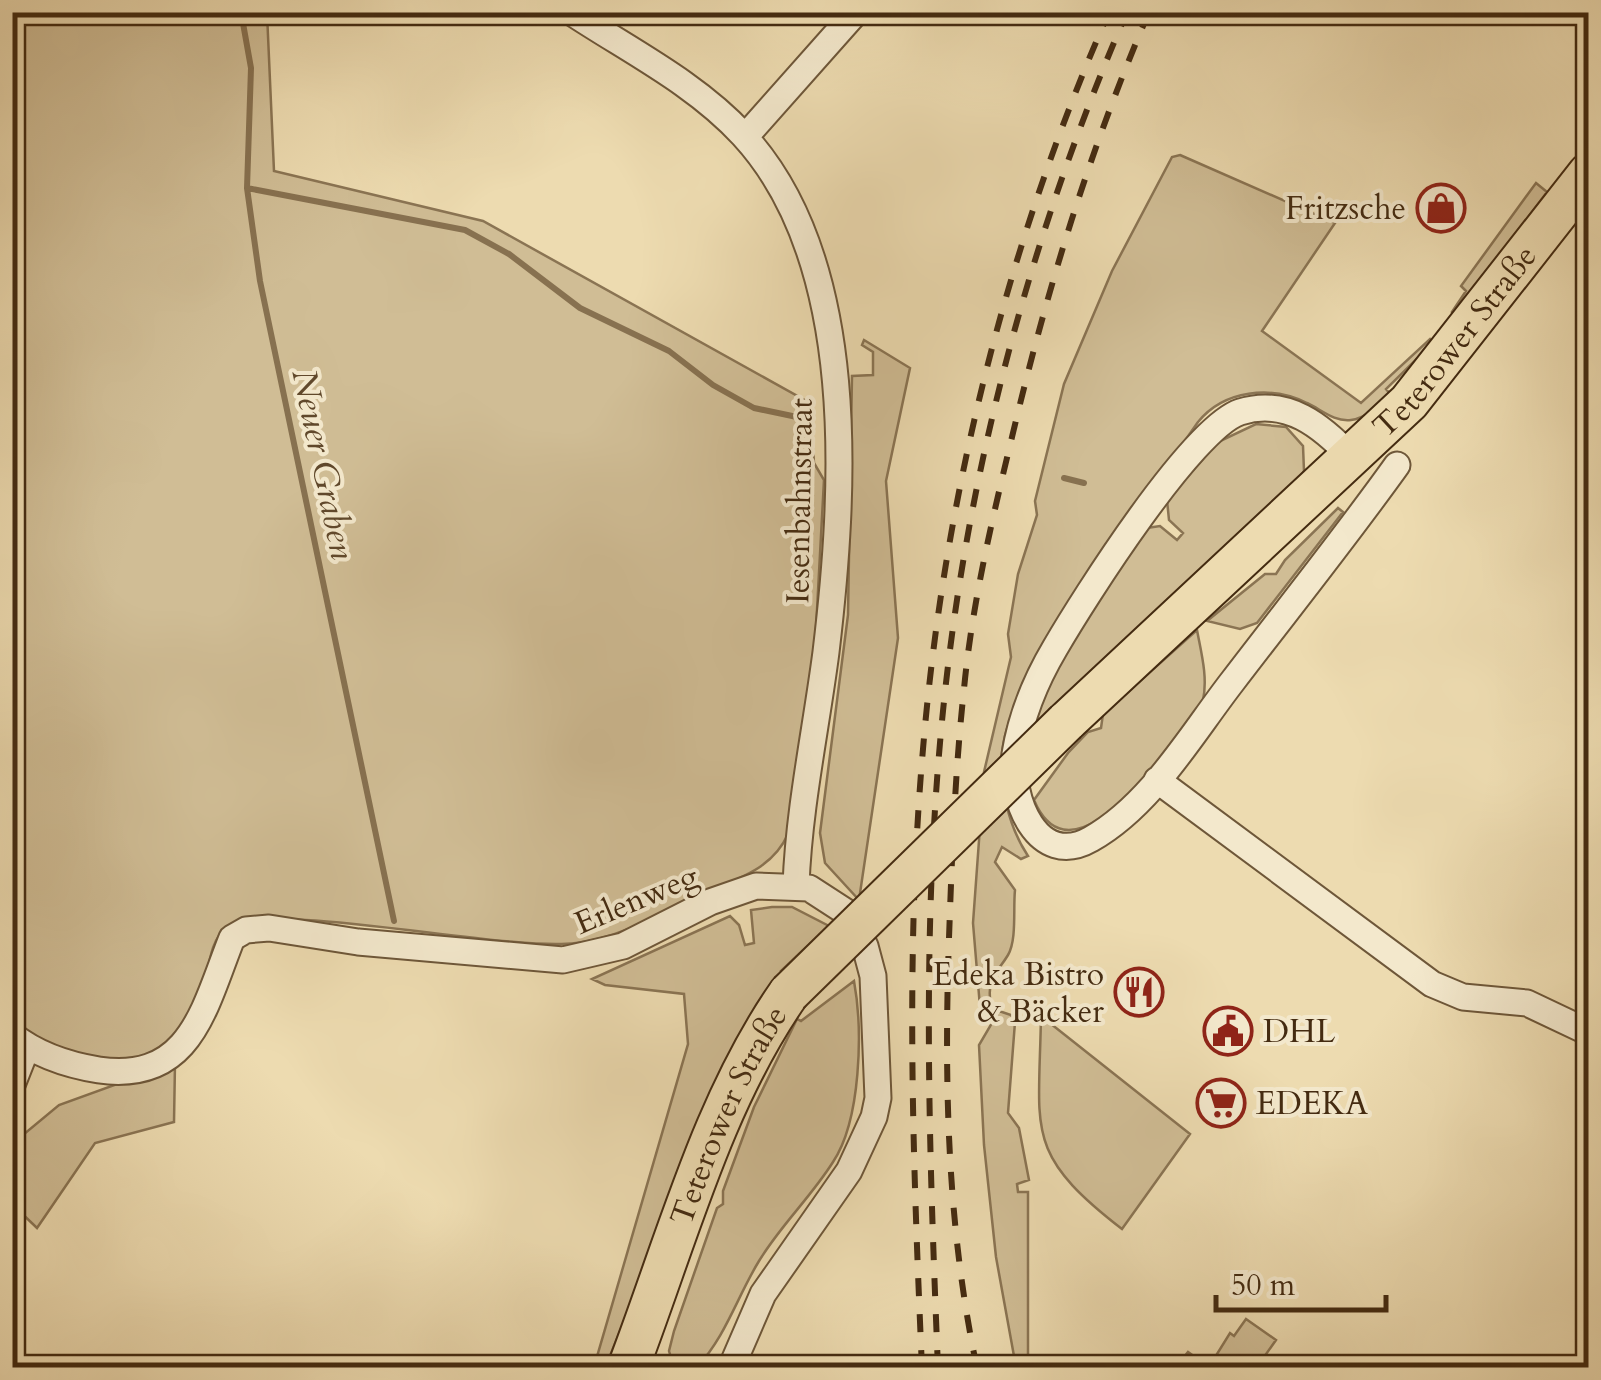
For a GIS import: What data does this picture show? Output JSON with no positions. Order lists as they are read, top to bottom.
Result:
{
  "streets": {
    "main road": ["Teterower Straße"],
    "street": ["Iesenbahnstraat", "Erlenweg"]
  },
  "crossings": [
    ["Iesenbahnstraat", "Erlenweg"]
  ],
  "water": ["Neuer Graben"],
  "places": {
    "shop": ["Fritzsche"],
    "restaurant": ["Edeka Bistro & Bäcker"],
    "public building": ["DHL"],
    "supermarket": ["EDEKA"]
  },
  "scale_bar": "50 m"
}
